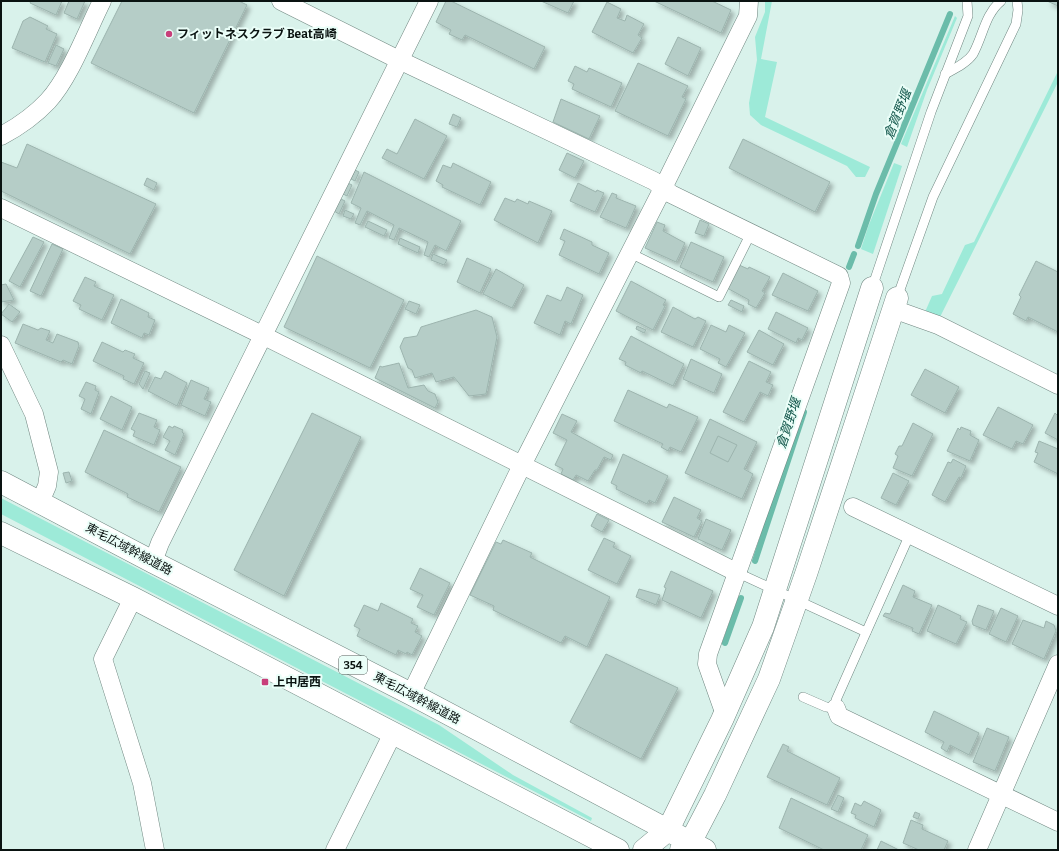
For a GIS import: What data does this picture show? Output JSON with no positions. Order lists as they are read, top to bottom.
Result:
{
  "streets": {
    "main road": ["東毛広域幹線道路", "354"]
  },
  "water": ["倉賀野堰"],
  "places": {
    "other": ["フィットネスクラブ Beat高崎"],
    "transit": ["上中居西"]
  }
}
